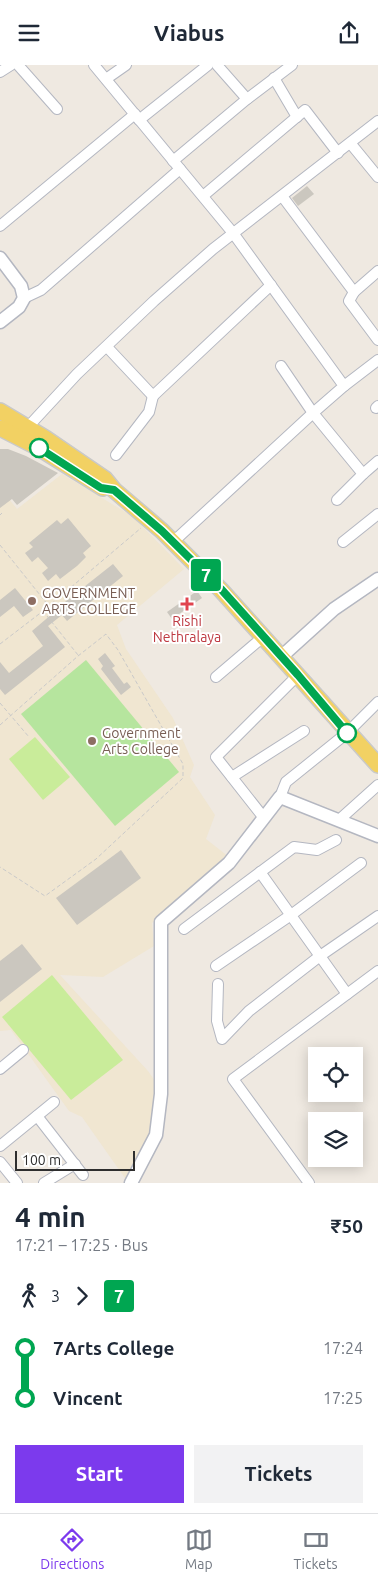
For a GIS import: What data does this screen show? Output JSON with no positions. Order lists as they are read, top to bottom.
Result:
{
  "places": {
    "other": ["GOVERNMENT ARTS COLLEGE", "Government Arts College"],
    "health": ["Rishi Nethralaya"]
  },
  "lines": ["bus line 7"],
  "scale_bar": "100 m",
  "page": {
    "header": "Viabus",
    "on_map": "7",
    "scale": "100 m",
    "heading": ["4 min", "17:21 – 17:25 · Bus", "₹50"],
    "legs": ["3", "7"],
    "list": [
      {
        "name": "7Arts College",
        "value": "17:24"
      },
      {
        "name": "Vincent",
        "value": "17:25"
      }
    ],
    "buttons": ["Start", "Tickets"],
    "tabs": ["Directions", "Map", "Tickets"]
  }
}
